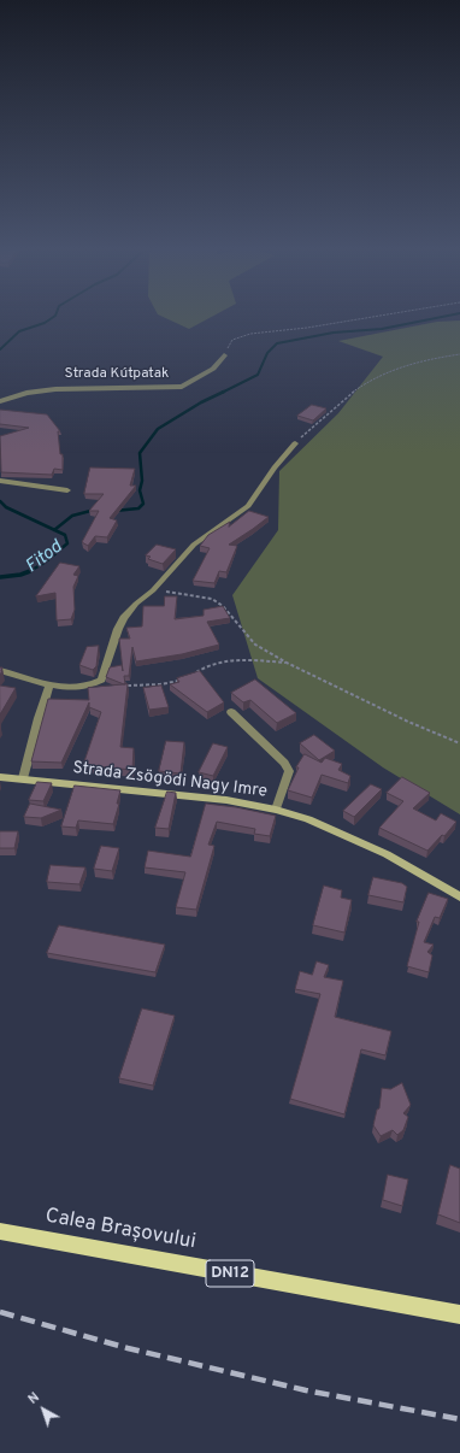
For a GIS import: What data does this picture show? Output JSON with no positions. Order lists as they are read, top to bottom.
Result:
{
  "streets": {
    "main road": ["Strada Zsögödi Nagy Imre", "Calea Brașovului", "DN12"],
    "street": ["Strada Kútpatak"]
  },
  "water": ["Fitod"],
  "north": "top left"
}
